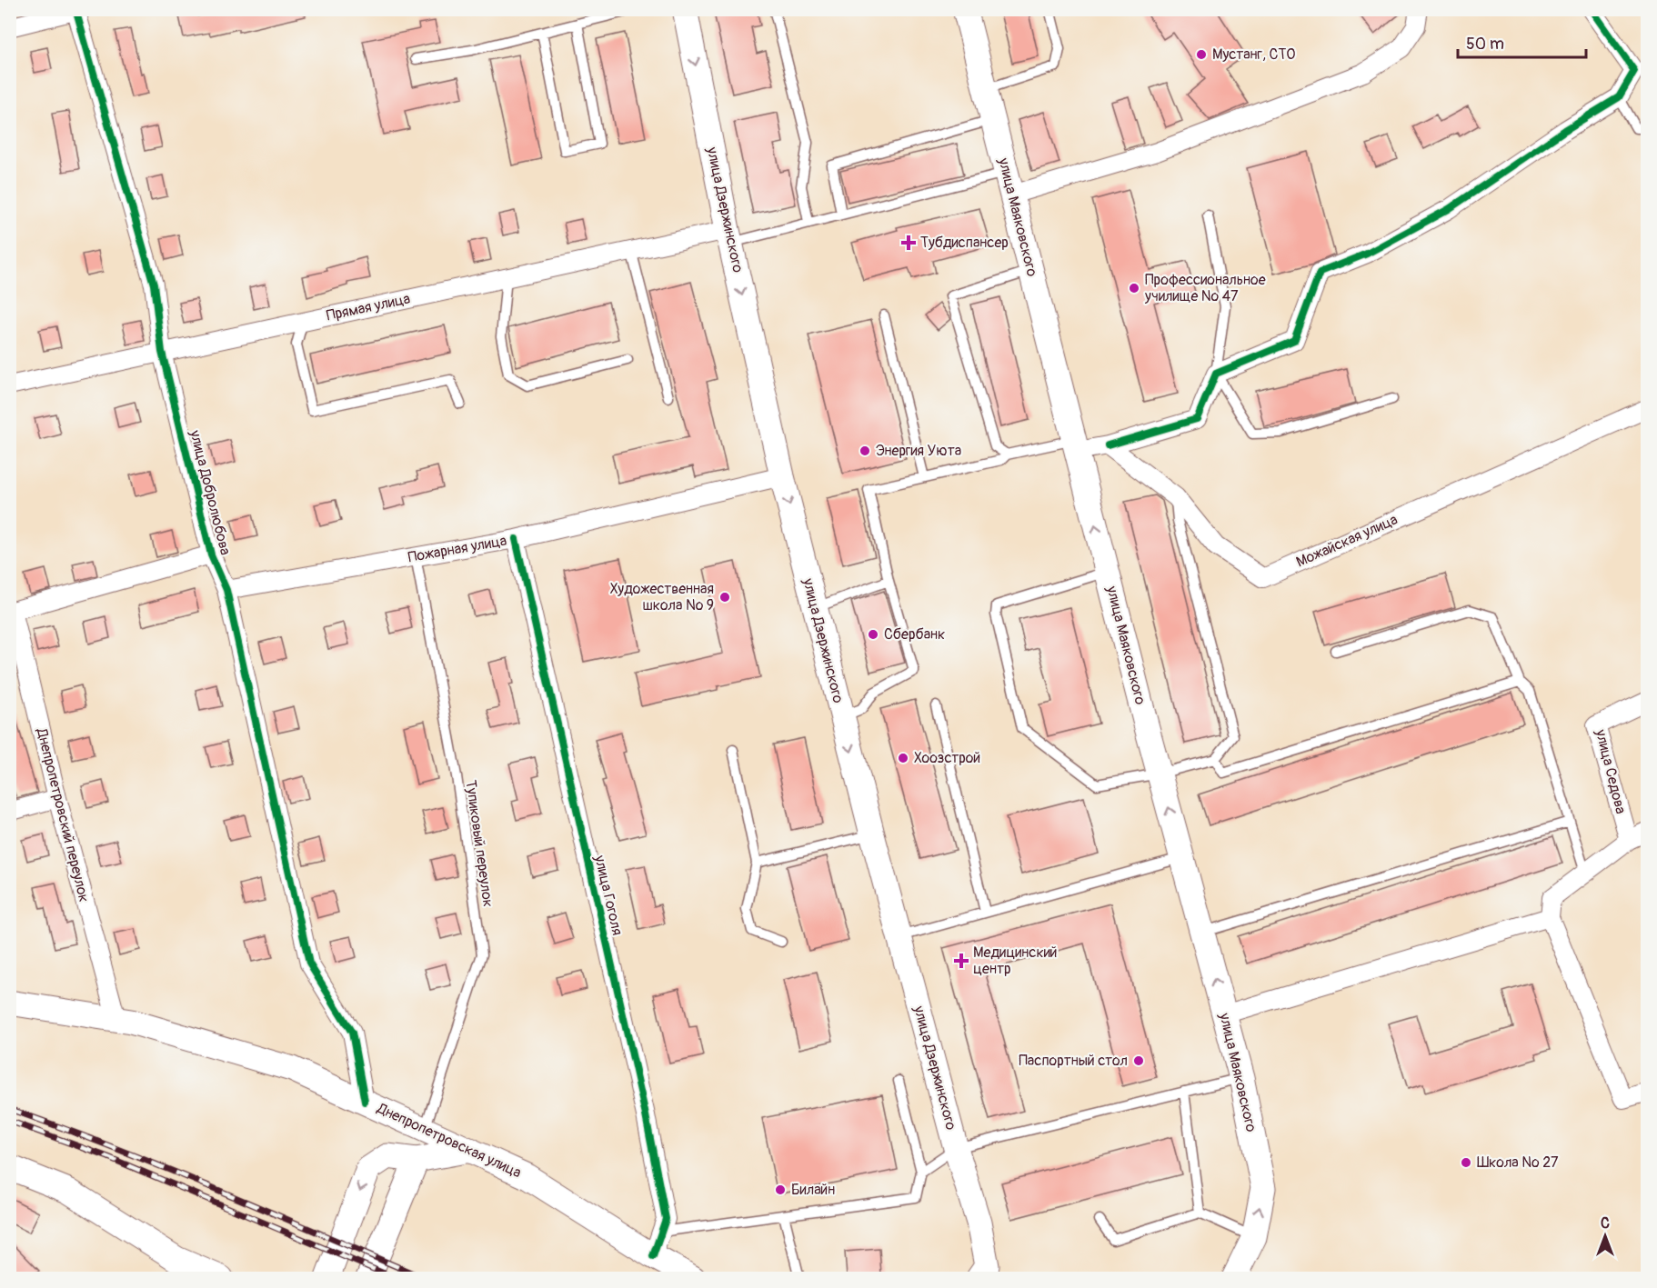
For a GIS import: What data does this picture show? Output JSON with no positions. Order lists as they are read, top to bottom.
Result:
{
  "streets": {
    "main road": ["улица Дзержинского", "улица Маяковского", "Днепропетровская улица"],
    "street": [
      "Прямая улица",
      "улица Добролюбова",
      "Можайская улица",
      "Пожарная улица",
      "улица Седова",
      "Днепропетровский переулок",
      "улица Гоголя"
    ],
    "lane": ["Тупиковый переулок"]
  },
  "crossings": [
    ["улица Дзержинского", "Прямая улица"],
    ["улица Дзержинского", "Пожарная улица"],
    ["Прямая улица", "улица Добролюбова"],
    ["улица Добролюбова", "Пожарная улица"],
    ["улица Добролюбова", "Днепропетровская улица"],
    ["Пожарная улица", "Тупиковый переулок"],
    ["Пожарная улица", "улица Гоголя"],
    ["Днепропетровский переулок", "Днепропетровская улица"],
    ["Тупиковый переулок", "Днепропетровская улица"],
    ["улица Гоголя", "Днепропетровская улица"]
  ],
  "one_way": ["улица Дзержинского", "улица Маяковского"],
  "places": {
    "other": [
      "Мустанг, СТО",
      "Профессиональное училище № 47",
      "Энергия Уюта",
      "Художественная школа № 9",
      "Сбербанк",
      "Хоозстрой",
      "Паспортный стол",
      "Школа № 27",
      "Билайн"
    ],
    "health": ["Тубдиспансер", "Медицинский центр"]
  },
  "scale_bar": "50 m",
  "north": "top"
}
